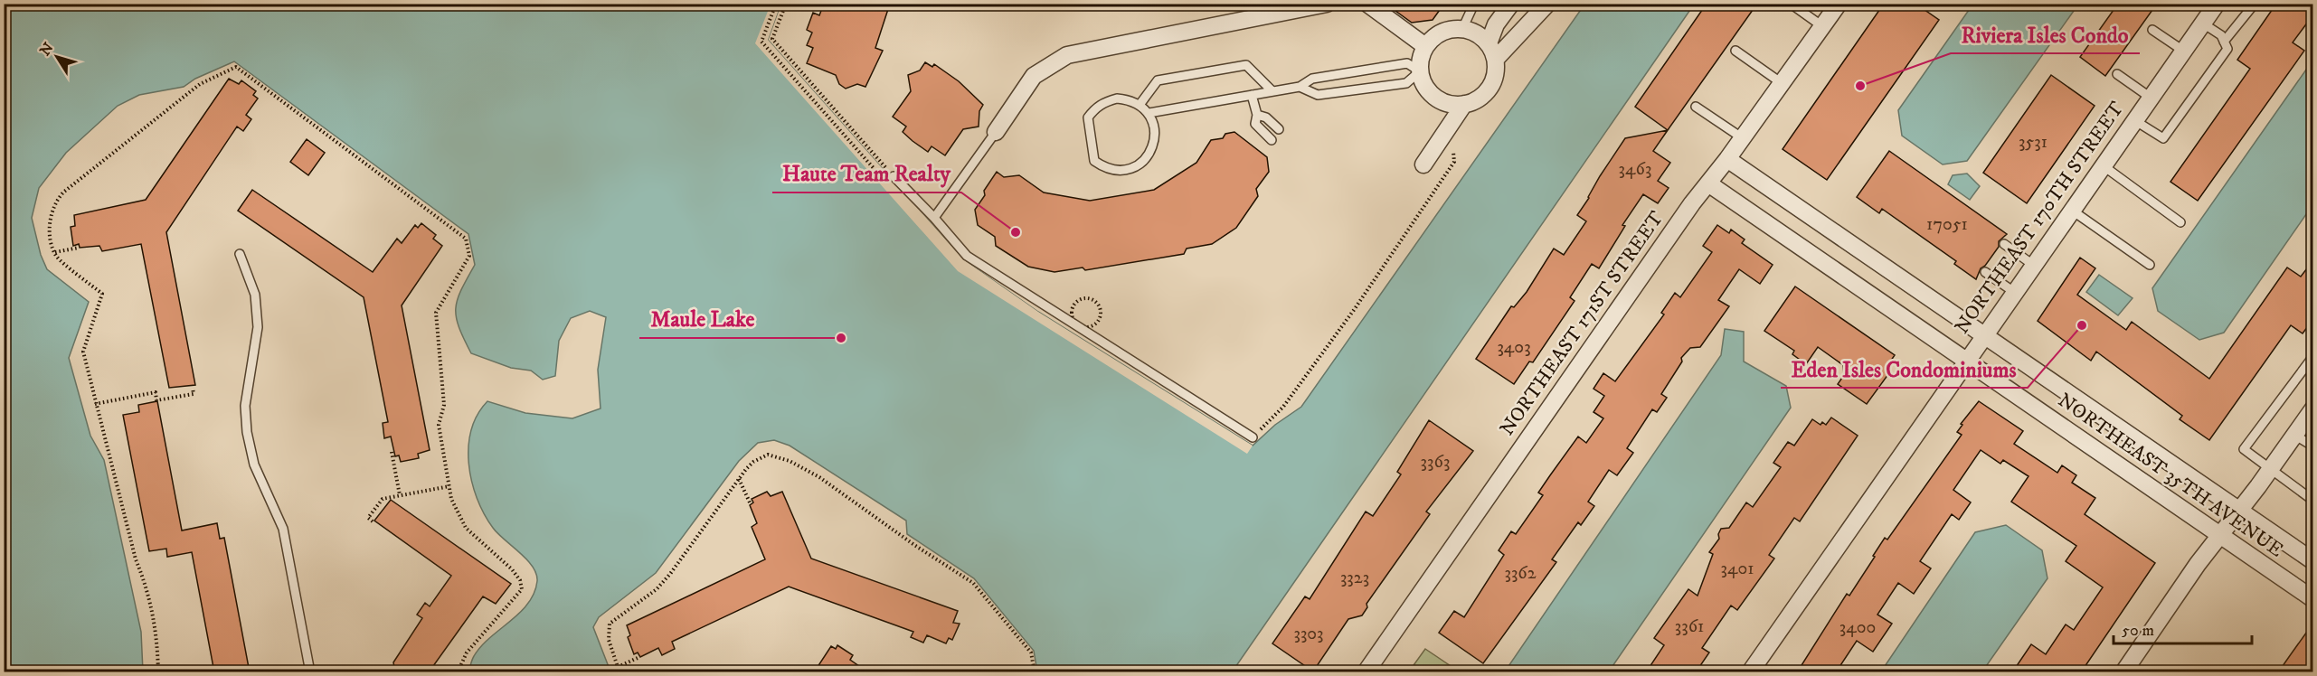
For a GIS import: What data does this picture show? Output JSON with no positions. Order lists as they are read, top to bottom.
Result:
{
  "streets": {
    "street": ["NORTHEAST 170TH STREET", "NORTHEAST 171ST STREET", "NORTHEAST 35TH AVENUE"]
  },
  "crossings": [
    ["NORTHEAST 170TH STREET", "NORTHEAST 35TH AVENUE"],
    ["NORTHEAST 171ST STREET", "NORTHEAST 35TH AVENUE"]
  ],
  "places": [
    "Riviera Isles Condo",
    "Haute Team Realty",
    "Eden Isles Condominiums",
    "Maule Lake"
  ],
  "house_numbers": [
    "3531",
    "3463",
    "17051",
    "3403",
    "3363",
    "3401",
    "3362",
    "3323",
    "3361",
    "3400",
    "3303"
  ],
  "scale_bar": "50 m",
  "north": "top left"
}
